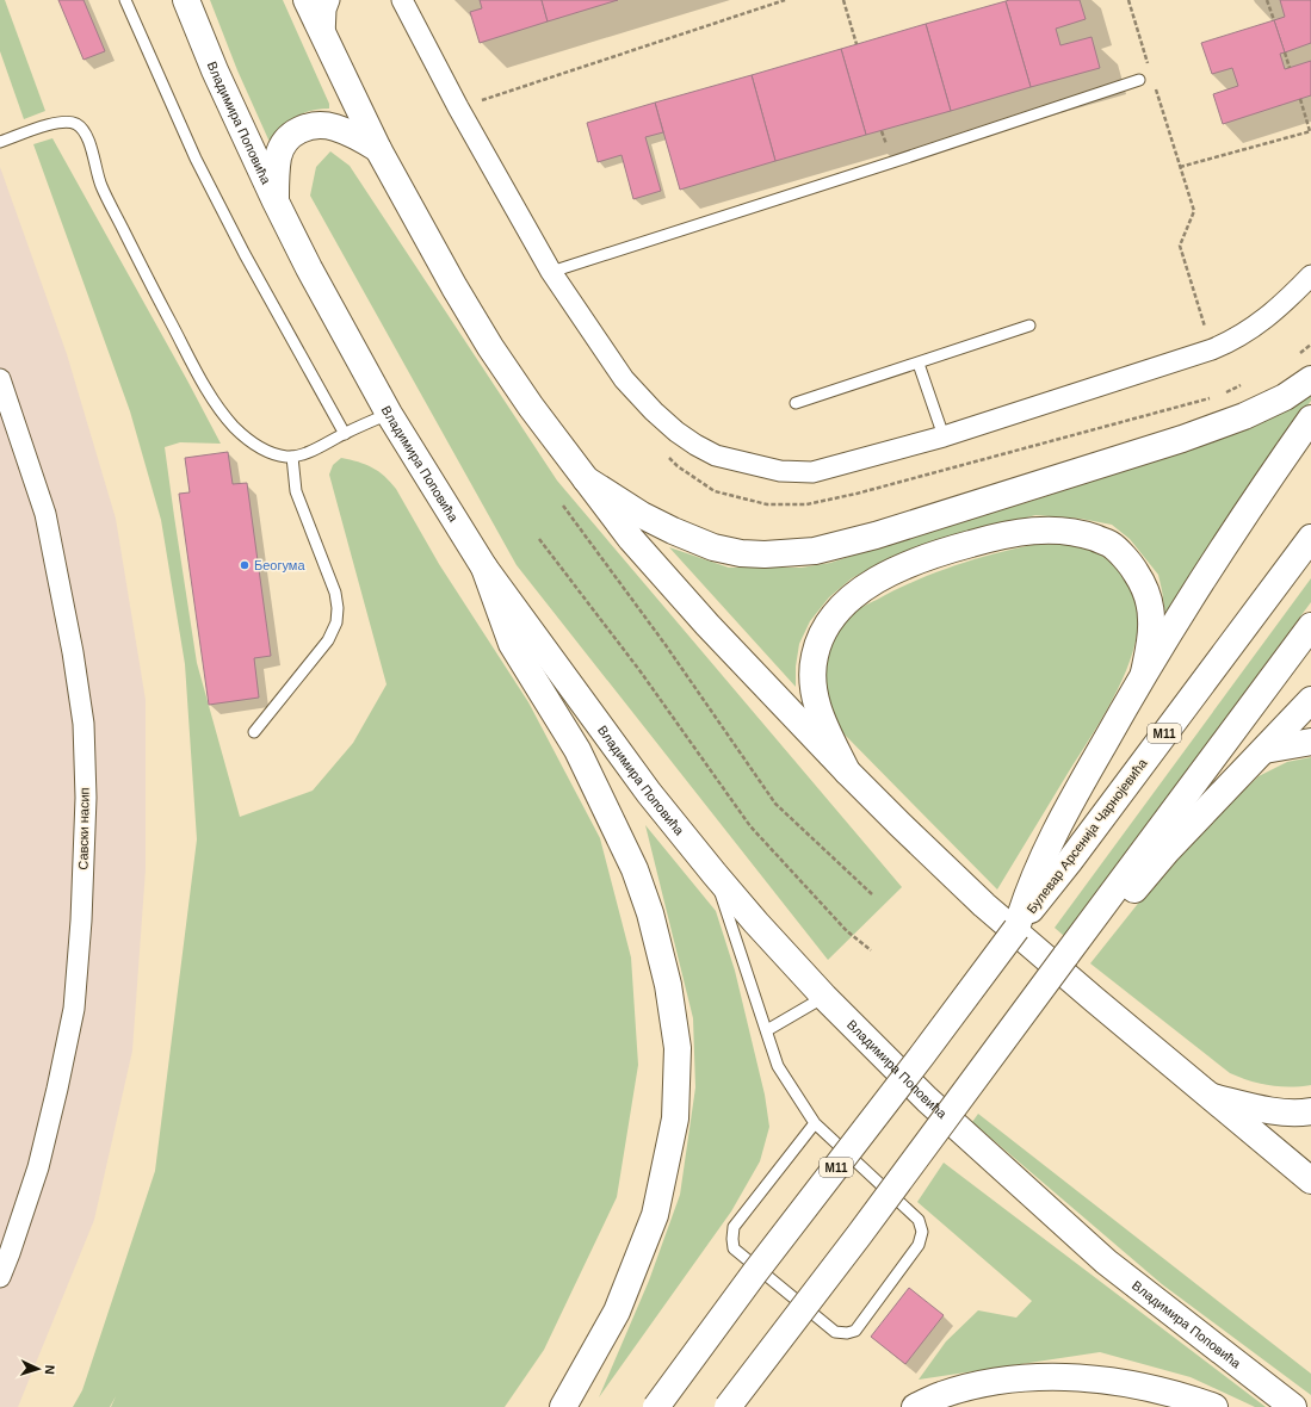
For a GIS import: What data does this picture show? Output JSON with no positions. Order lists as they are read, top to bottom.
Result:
{
  "streets": {
    "main road": ["Владимира Поповића", "M11", "Булевар Арсенија Чарнојевића"],
    "street": ["Савски насип"]
  },
  "crossings": [
    ["M11", "Булевар Арсенија Чарнојевића"]
  ],
  "places": ["Беогума"],
  "north": "right"
}
